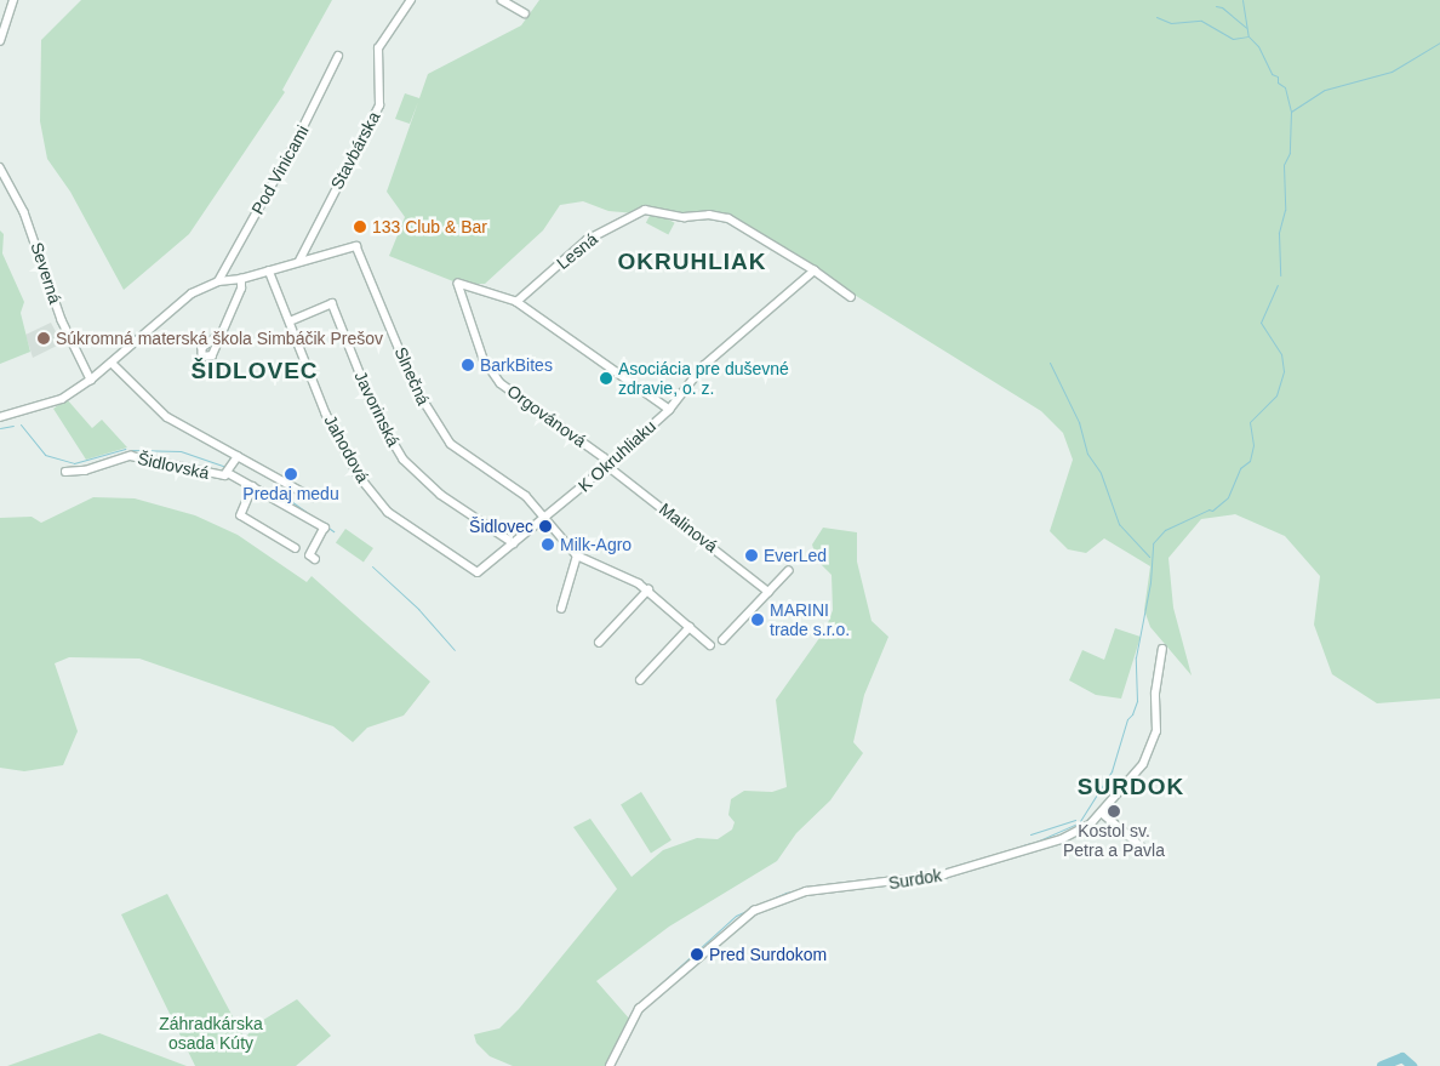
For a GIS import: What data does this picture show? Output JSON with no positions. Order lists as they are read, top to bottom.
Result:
{
  "streets": {
    "street": [
      "Stavbárska",
      "Pod Vinicami",
      "Lesná",
      "Severná",
      "Slnečná",
      "Javorinská",
      "Orgovánová",
      "Jahodová",
      "K Okruhliaku",
      "Šidlovská",
      "Malinová",
      "Surdok"
    ]
  },
  "crossings": [
    ["Stavbárska", "Slnečná"],
    ["Lesná", "Orgovánová"],
    ["Lesná", "K Okruhliaku"],
    ["Slnečná", "K Okruhliaku"],
    ["Javorinská", "Jahodová"],
    ["Javorinská", "K Okruhliaku"],
    ["Orgovánová", "K Okruhliaku"],
    ["Orgovánová", "Malinová"],
    ["Jahodová", "K Okruhliaku"],
    ["K Okruhliaku", "Malinová"]
  ],
  "districts": ["OKRUHLIAK", "ŠIDLOVEC", "SURDOK"],
  "parks": ["Záhradkárska osada Kúty"],
  "places": [
    "133 Club & Bar",
    "Súkromná materská škola Simbáčik Prešov",
    "BarkBites",
    "Asociácia pre duševné zdravie, o. z.",
    "Predaj medu",
    "Šidlovec",
    "Milk-Agro",
    "EverLed",
    "MARINI trade s.r.o.",
    "Kostol sv. Petra a Pavla",
    "Pred Surdokom"
  ]
}
